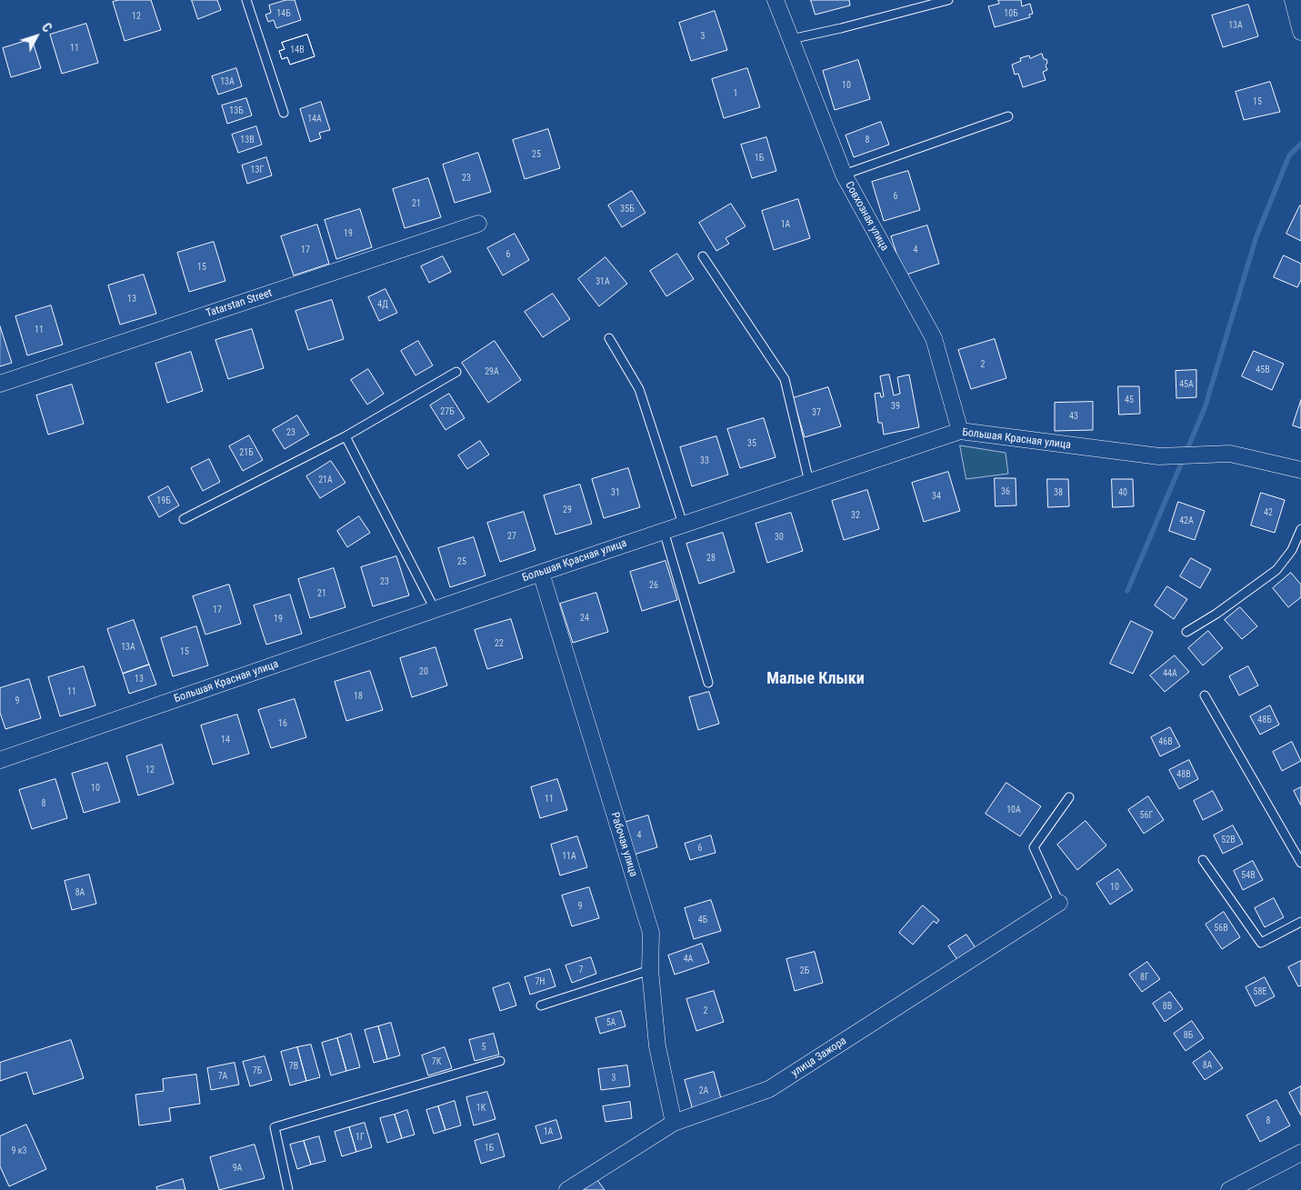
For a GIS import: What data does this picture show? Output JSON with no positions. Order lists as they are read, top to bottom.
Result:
{
  "streets": {
    "street": [
      "Совхозная улица",
      "Tatarstan Street",
      "Большая Красная улица",
      "Рабочая улица",
      "улица Зажора"
    ]
  },
  "crossings": [
    ["Совхозная улица", "Большая Красная улица"],
    ["Большая Красная улица", "Рабочая улица"],
    ["Рабочая улица", "улица Зажора"]
  ],
  "districts": ["Малые Клыки"],
  "house_numbers": [
    "14Б",
    "10Б",
    "12",
    "13А",
    "3",
    "11",
    "14В",
    "13А",
    "10",
    "1",
    "15",
    "13Б",
    "14А",
    "13В",
    "8",
    "25",
    "1Б",
    "13Г",
    "23",
    "6",
    "21",
    "35Б",
    "1А",
    "19",
    "17",
    "4",
    "6",
    "15",
    "31А",
    "13",
    "4Д",
    "11",
    "2",
    "45В",
    "29А",
    "45А",
    "45",
    "39",
    "27Б",
    "37",
    "43",
    "23",
    "35",
    "21Б",
    "33",
    "21А",
    "36",
    "31",
    "38",
    "40",
    "34",
    "19Б",
    "29",
    "42",
    "32",
    "42А",
    "27",
    "30",
    "28",
    "25",
    "23",
    "26",
    "21",
    "17",
    "24",
    "19",
    "22",
    "13А",
    "15",
    "20",
    "44А",
    "13",
    "11",
    "18",
    "9",
    "48Б",
    "16",
    "14",
    "46В",
    "12",
    "48В",
    "10",
    "11",
    "8",
    "10А",
    "56Г",
    "4",
    "52В",
    "6",
    "11А",
    "54В",
    "10",
    "8А",
    "9",
    "4Б",
    "56В",
    "4А",
    "7",
    "2Б",
    "8Г",
    "7Н",
    "58Е",
    "8В",
    "2",
    "5А",
    "8Б",
    "5",
    "7К",
    "8А",
    "7В",
    "7Б",
    "7А",
    "3",
    "2А",
    "1К",
    "8",
    "1А",
    "1Г",
    "1Б",
    "9 к3",
    "9А"
  ],
  "north": "top right"
}
